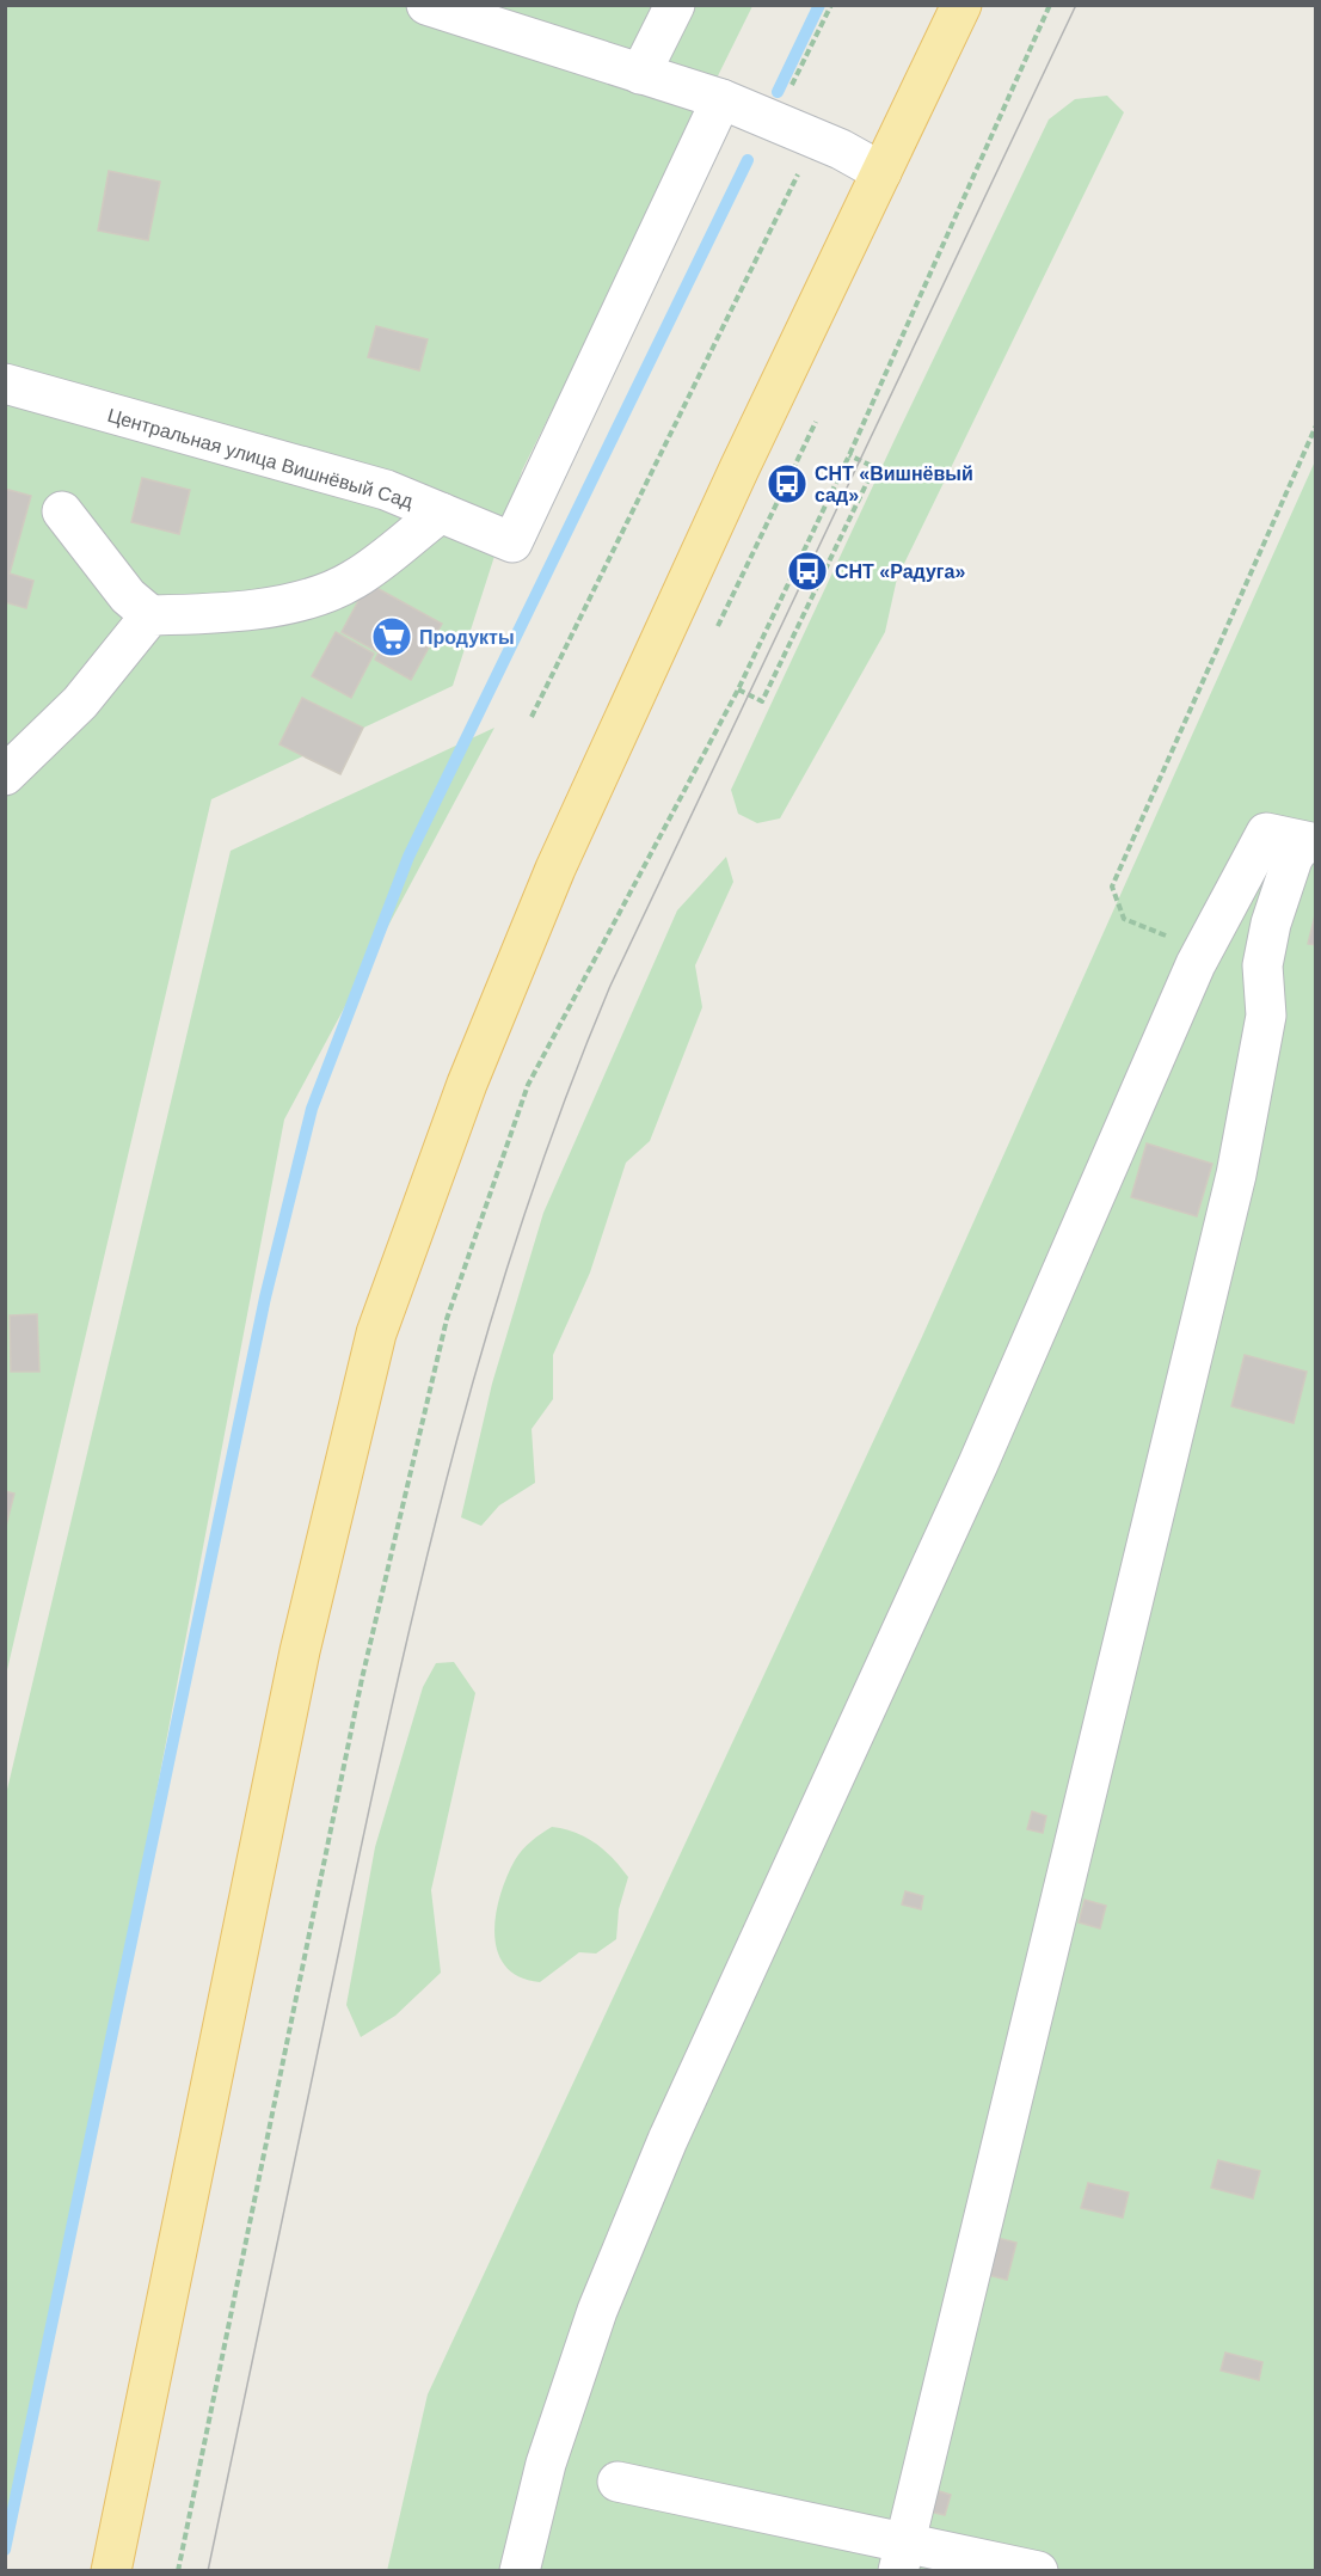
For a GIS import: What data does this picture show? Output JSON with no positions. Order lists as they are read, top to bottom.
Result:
{
  "streets": {
    "street": ["Центральная улица Вишнёвый Сад"]
  },
  "places": {
    "bus stop": ["СНТ «Вишнёвый сад»", "СНТ «Радуга»"],
    "supermarket": ["Продукты"]
  }
}
